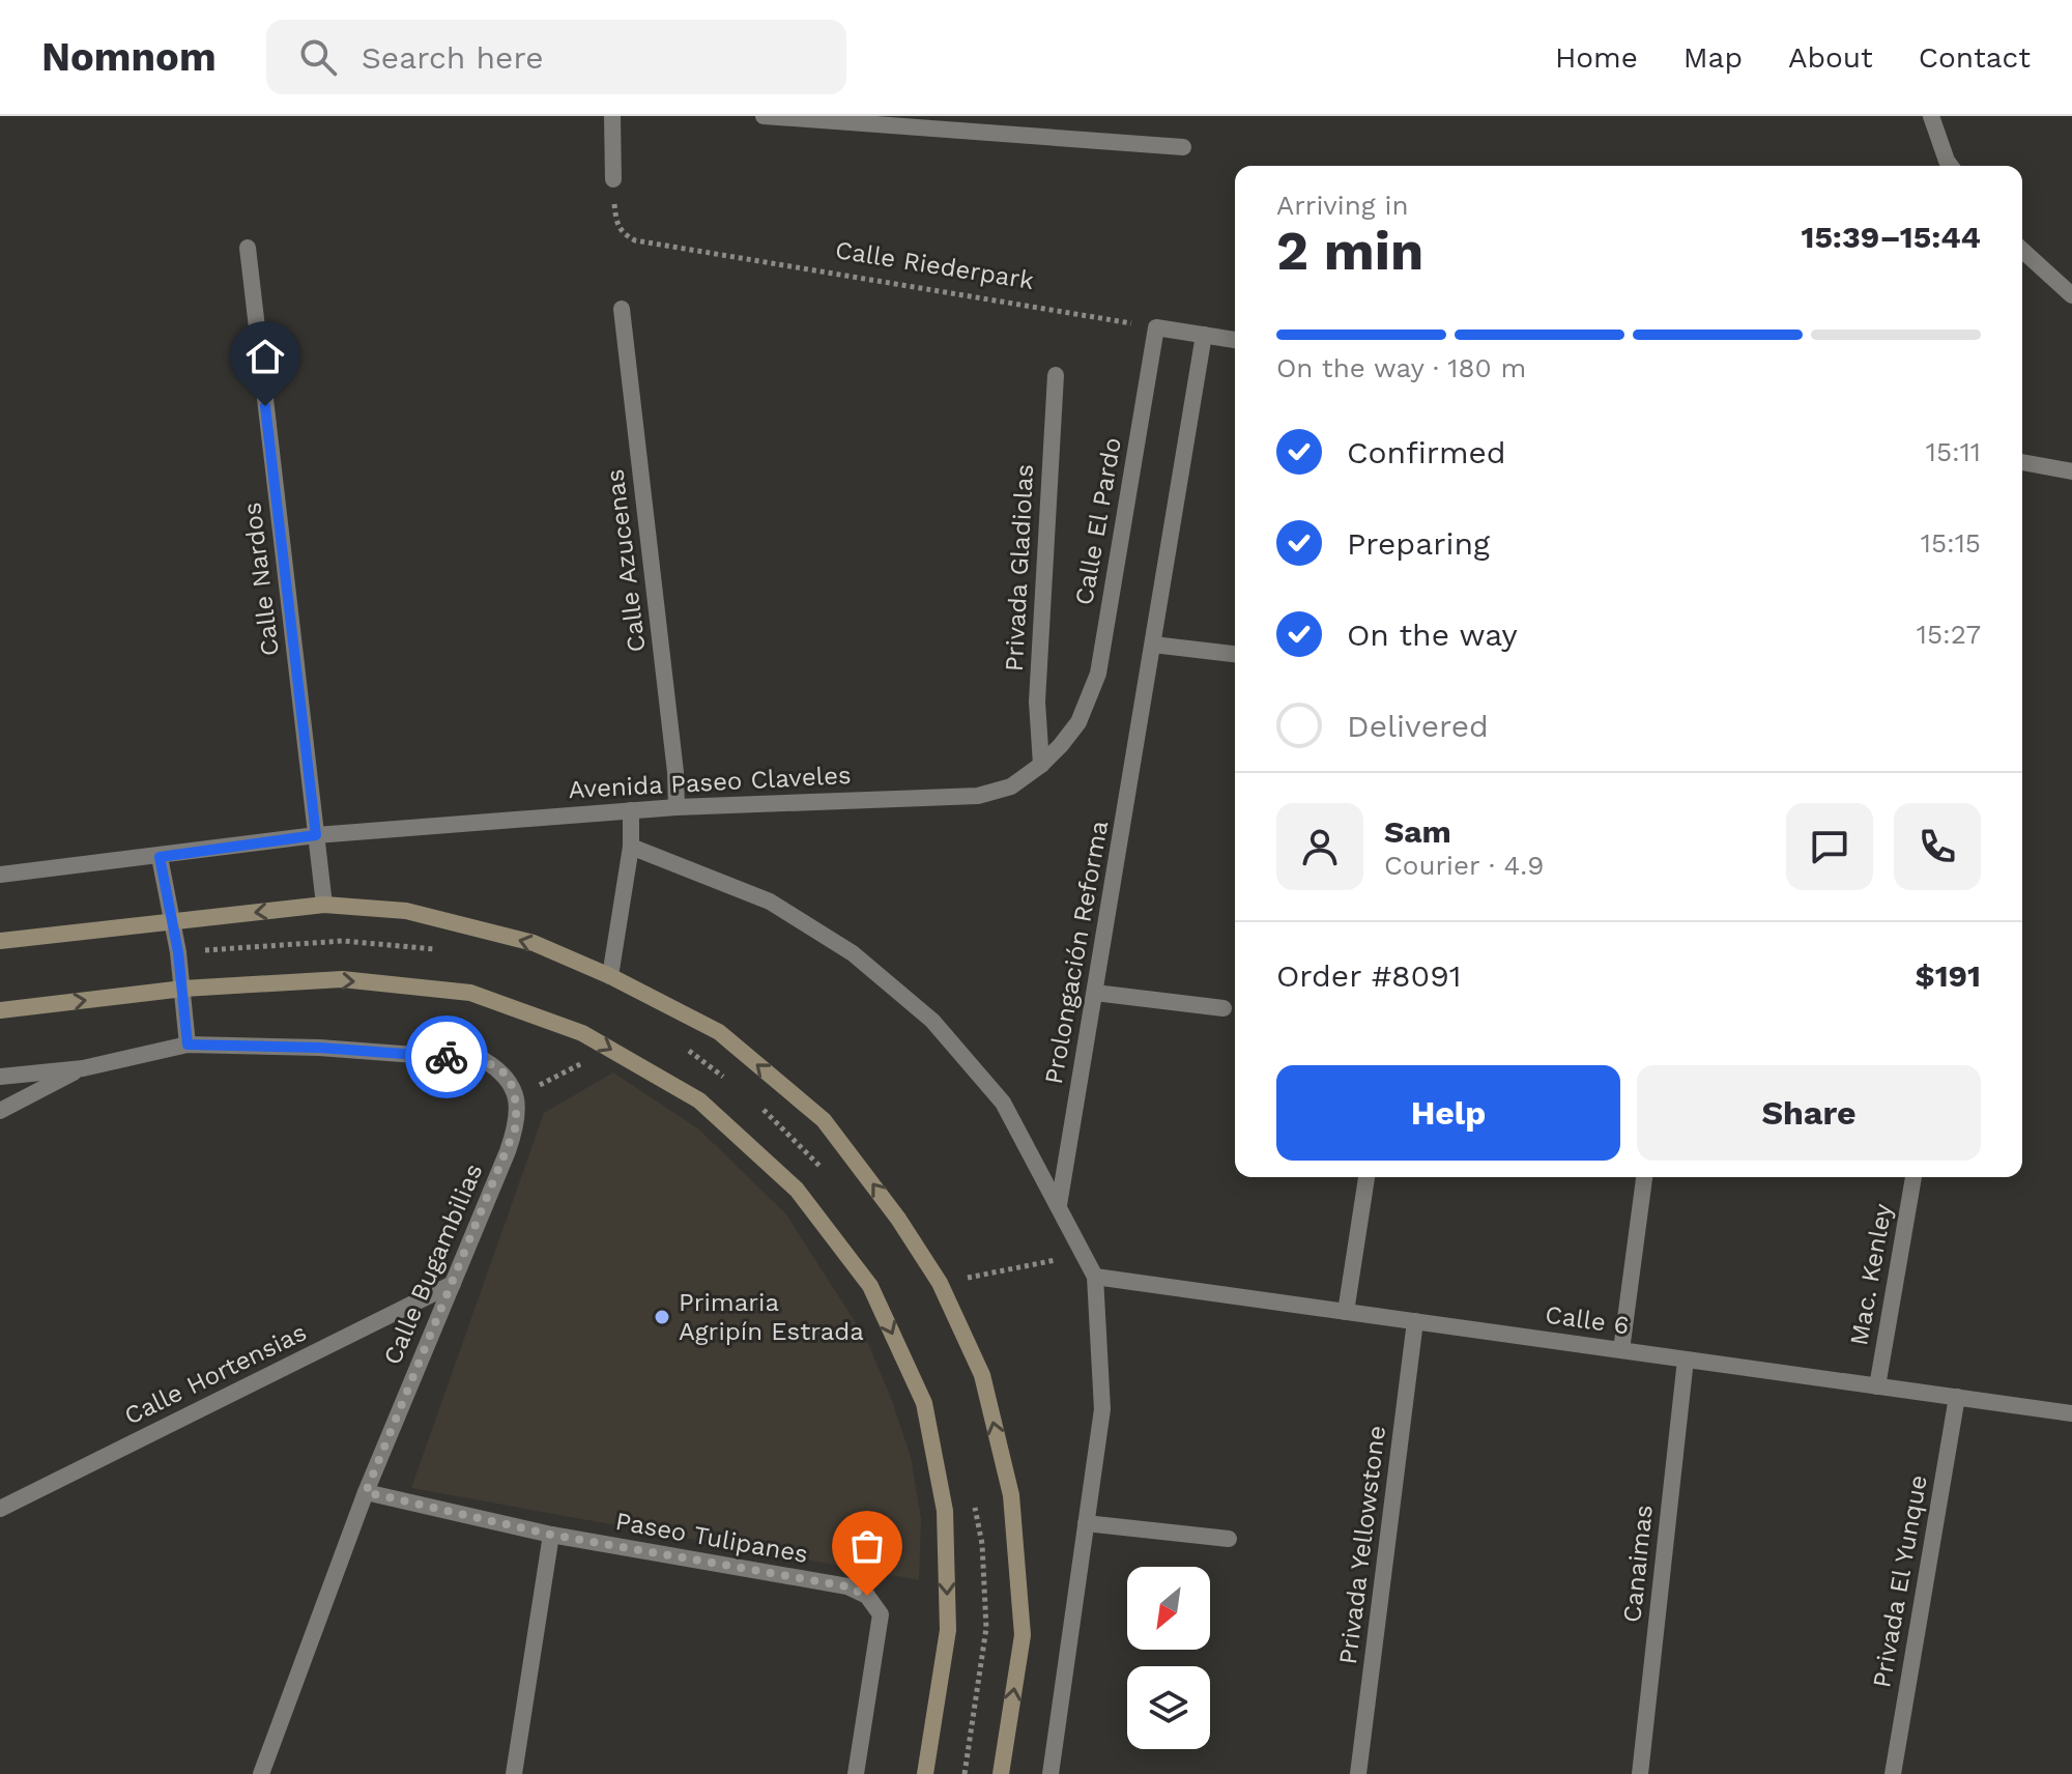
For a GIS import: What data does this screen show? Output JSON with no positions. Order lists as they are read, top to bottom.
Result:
{
  "streets": {
    "street": [
      "Calle El Pardo",
      "Calle Azucenas",
      "Privada Gladiolas",
      "Calle Nardos",
      "Avenida Paseo Claveles",
      "Prolongación Reforma",
      "Calle Bugambilias",
      "Mac. Kenley",
      "Calle 6",
      "Calle Hortensias",
      "Paseo Tulipanes",
      "Privada Yellowstone",
      "Canaimas",
      "Privada El Yunque"
    ],
    "path": ["Calle Riederpark"]
  },
  "crossings": [
    ["Calle Riederpark", "Calle El Pardo"],
    ["Calle El Pardo", "Avenida Paseo Claveles"],
    ["Calle Azucenas", "Avenida Paseo Claveles"],
    ["Privada Gladiolas", "Avenida Paseo Claveles"],
    ["Calle Nardos", "Avenida Paseo Claveles"],
    ["Calle Bugambilias", "Calle Hortensias"],
    ["Calle Bugambilias", "Paseo Tulipanes"],
    ["Mac. Kenley", "Calle 6"],
    ["Calle 6", "Privada Yellowstone"],
    ["Calle 6", "Canaimas"],
    ["Calle 6", "Privada El Yunque"]
  ],
  "places": ["Primaria Agripín Estrada"],
  "north": "bottom left",
  "page": {
    "header": "Nomnom",
    "search": "Search here",
    "nav": [
      "Home",
      "Map",
      "About",
      "Contact"
    ],
    "heading": ["2 min", "Arriving in", "15:39–15:44"],
    "panel": [
      "Sam",
      "Courier · 4.9",
      "Order #8091",
      "$191"
    ],
    "bar": "On the way · 180 m",
    "list": [
      ["Confirmed", "15:11"],
      ["Preparing", "15:15"],
      ["On the way", "15:27"],
      "Delivered"
    ],
    "buttons": ["Help", "Share"]
  }
}
